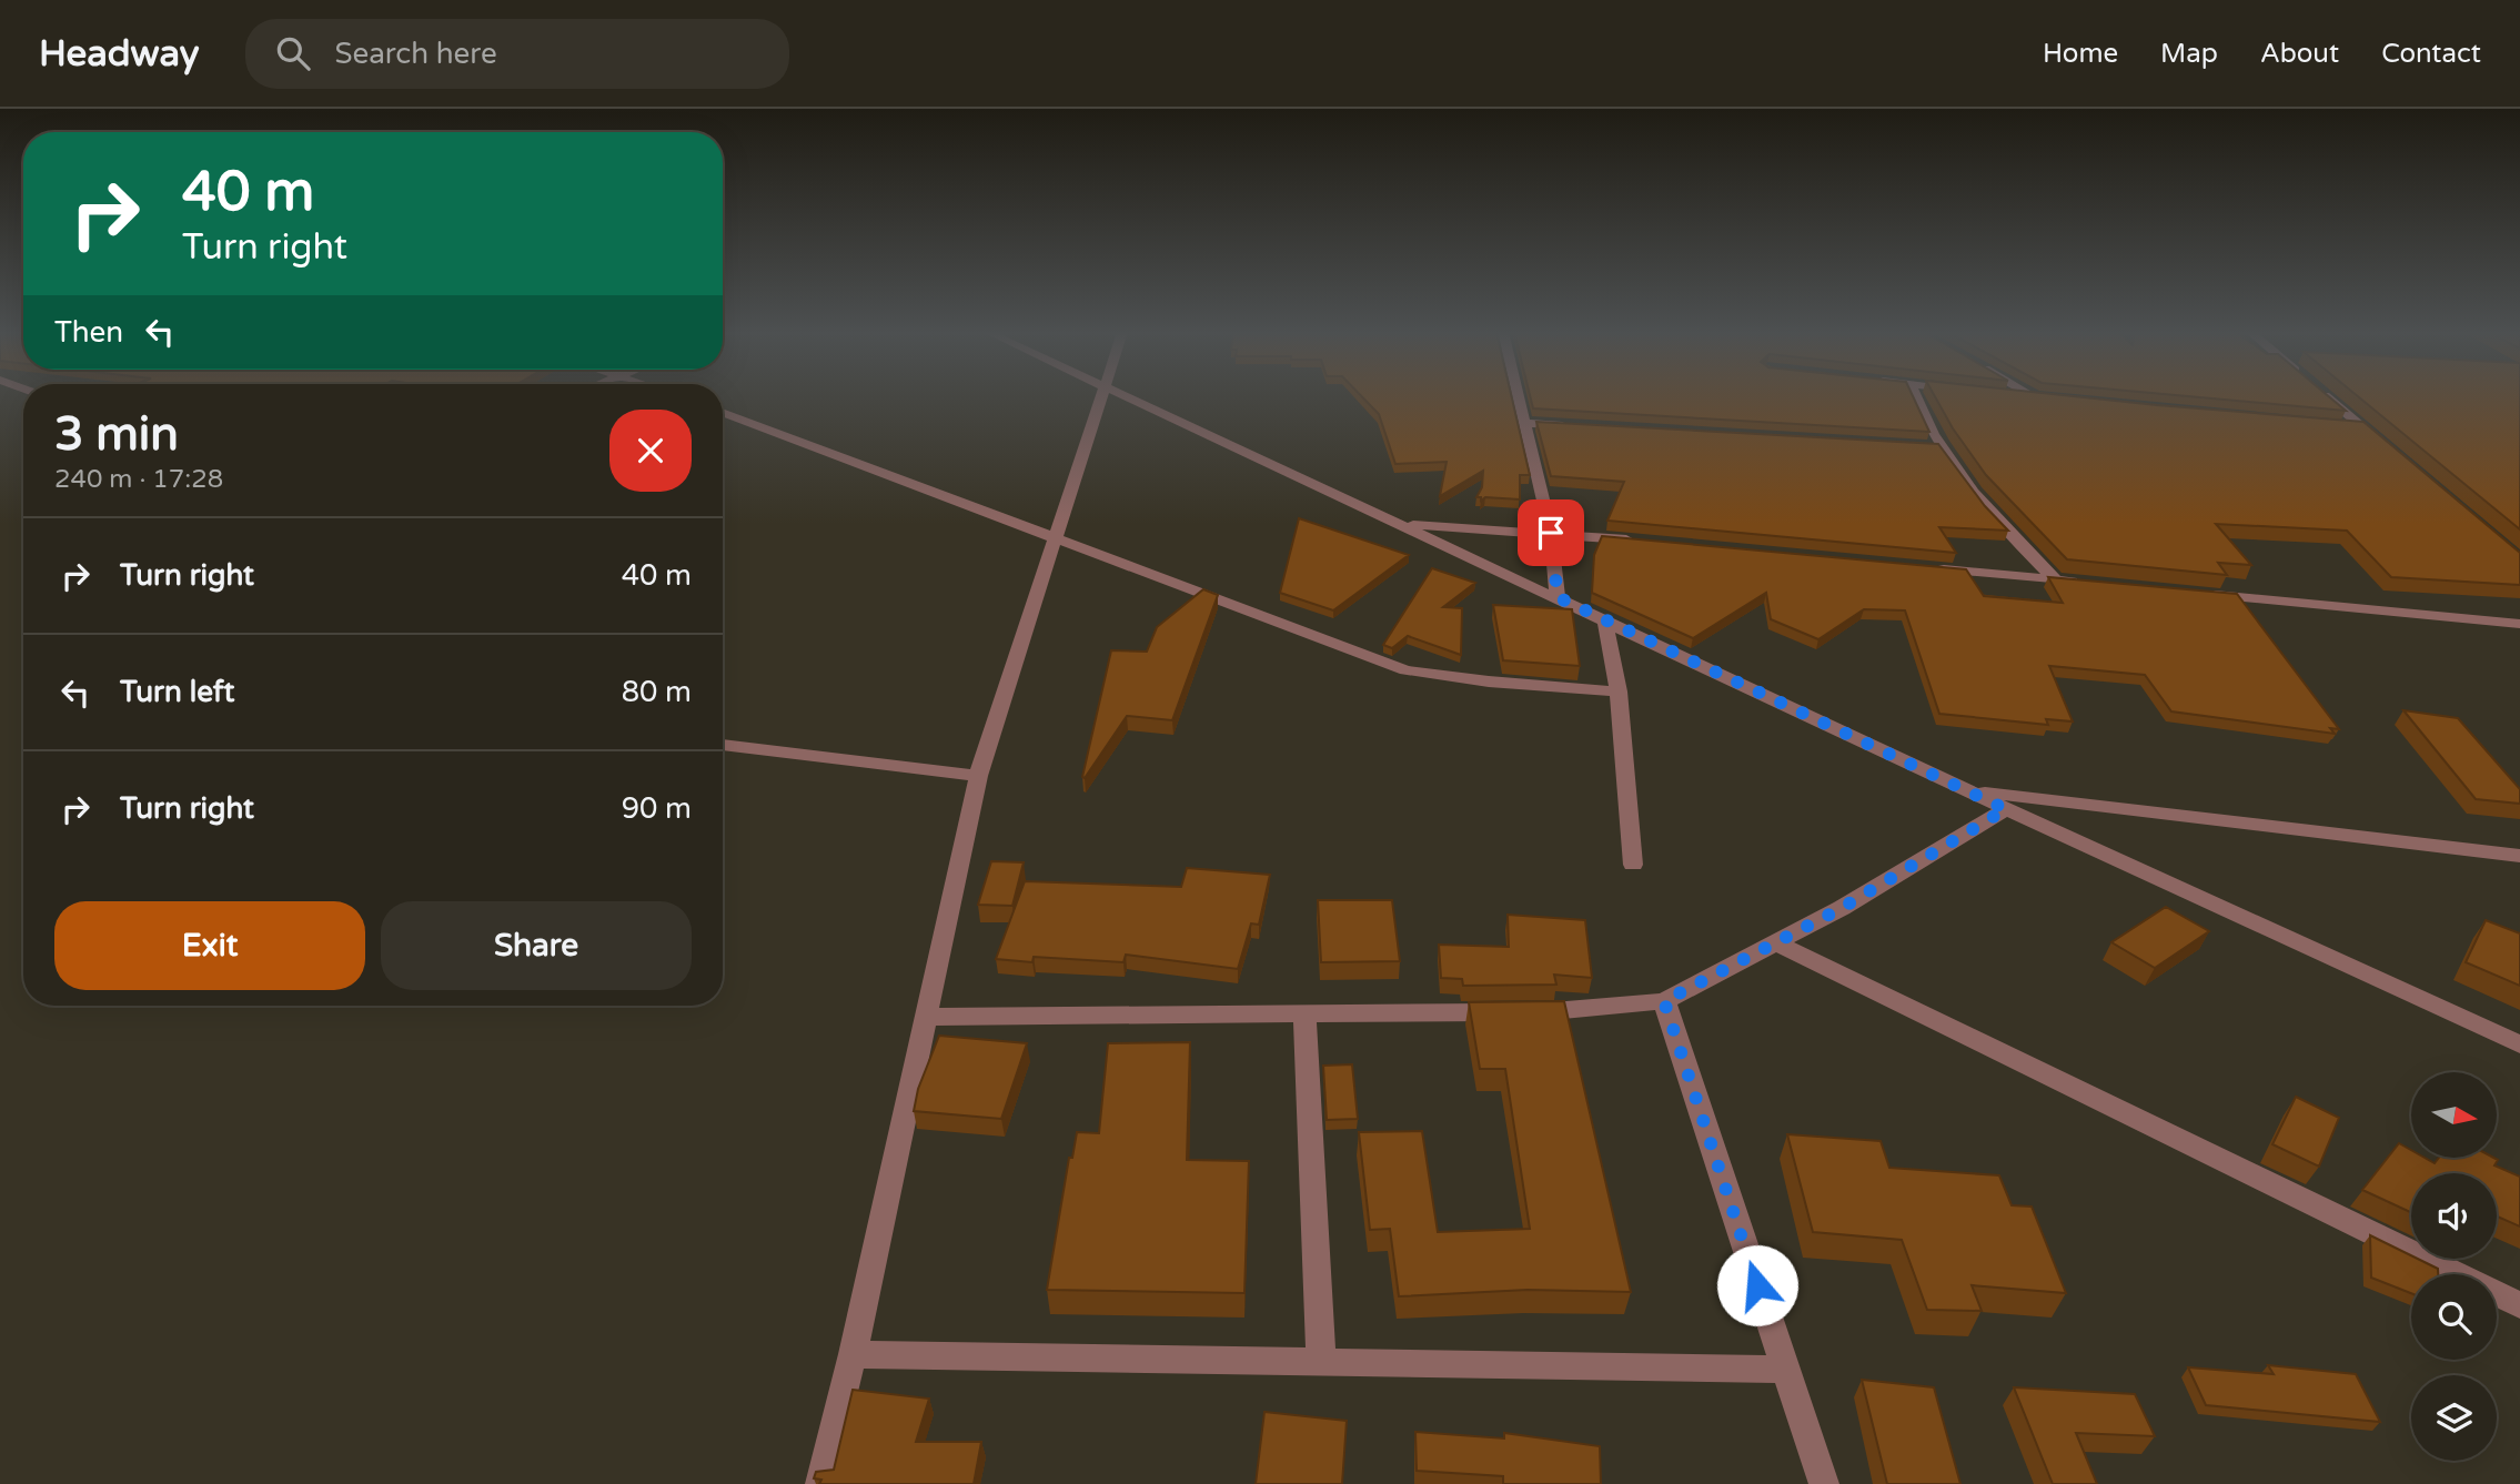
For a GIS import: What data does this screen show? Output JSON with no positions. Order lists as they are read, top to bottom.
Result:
{
  "north": "right",
  "page": {
    "header": "Headway",
    "search": "Search here",
    "nav": [
      "Home",
      "Map",
      "About",
      "Contact"
    ],
    "turn": ["40 m", "Turn right"],
    "then": "Then",
    "heading": ["3 min", "240 m · 17:28"],
    "list": [
      {
        "name": "Turn right",
        "value": "40 m"
      },
      {
        "name": "Turn left",
        "value": "80 m"
      },
      {
        "name": "Turn right",
        "value": "90 m"
      }
    ],
    "buttons": ["Exit", "Share"]
  }
}
